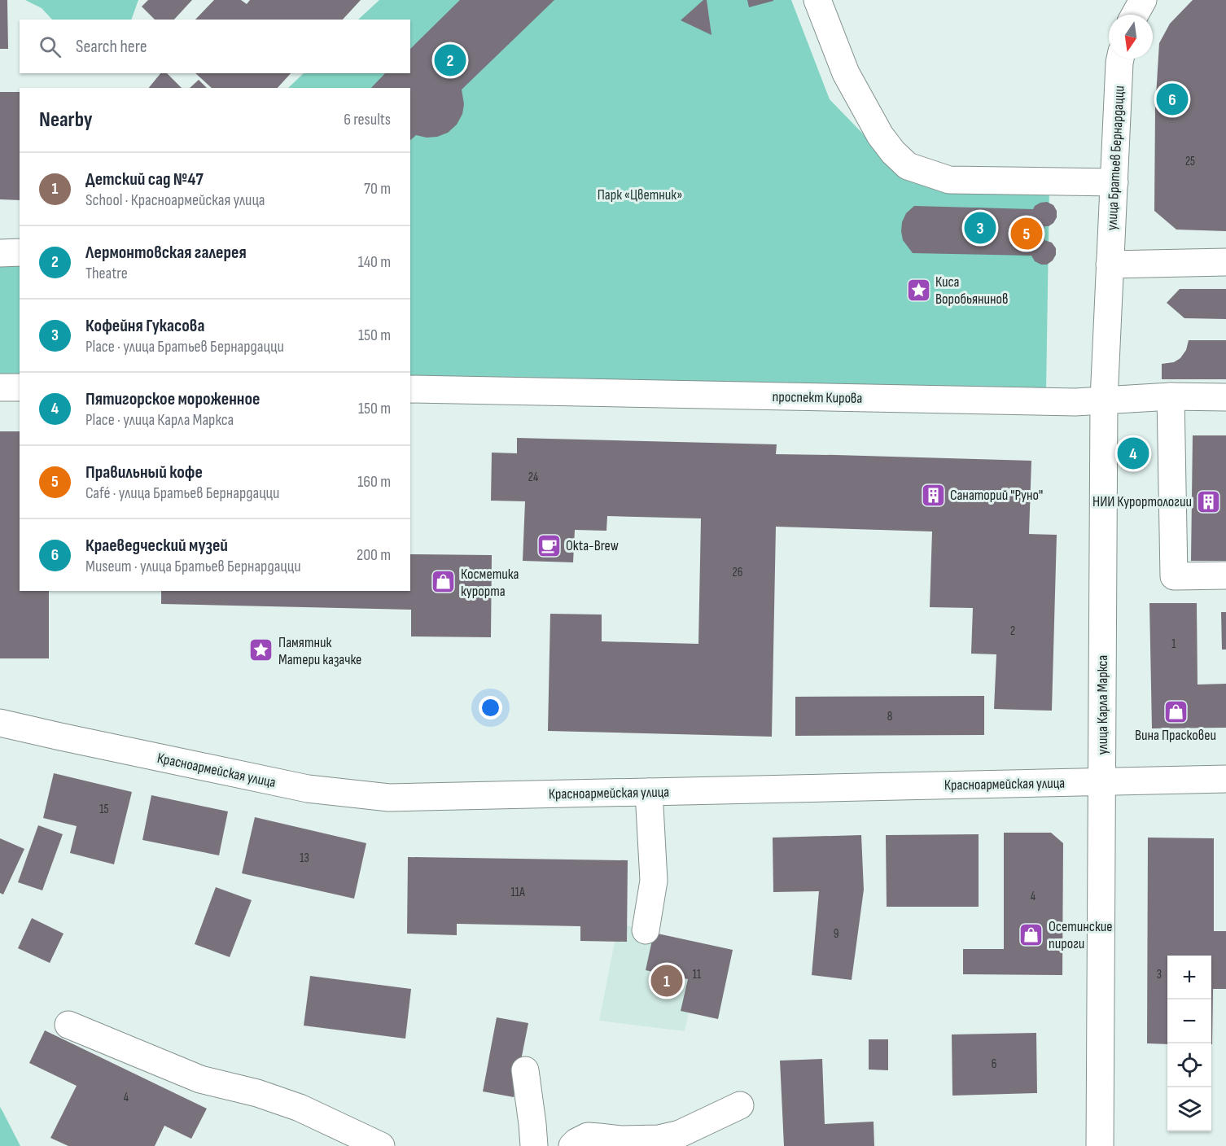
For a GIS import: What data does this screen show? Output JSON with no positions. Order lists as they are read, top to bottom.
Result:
{
  "streets": {
    "street": [
      "улица Братьев Бернардацци",
      "проспект Кирова",
      "улица Карла Маркса",
      "Красноармейская улица"
    ]
  },
  "crossings": [
    ["улица Братьев Бернардацци", "улица Карла Маркса"],
    ["проспект Кирова", "улица Карла Маркса"],
    ["улица Карла Маркса", "Красноармейская улица"]
  ],
  "parks": ["Парк «Цветник»"],
  "places": {
    "place": ["Киса Воробьянинов", "Памятник Матери казачке"],
    "building": ["Санаторий \"Руно\"", "НИИ Курортологии"],
    "cafe": ["Okta-Brew"],
    "shop": ["Косметика курорта", "Вина Прасковеи", "Осетинские пироги"]
  },
  "house_numbers": [
    "25",
    "24",
    "26",
    "2",
    "1",
    "8",
    "15",
    "13",
    "11А",
    "4",
    "9",
    "11",
    "3",
    "6",
    "4"
  ],
  "north": "bottom",
  "page": {
    "search": "Search here",
    "pins": [
      "2",
      "6",
      "3",
      "5",
      "4",
      "1"
    ],
    "heading": ["Nearby", "6 results"],
    "list": [
      {
        "mark": "1",
        "name": "Детский сад №47",
        "note": "School · Красноармейская улица",
        "value": "70 m"
      },
      {
        "mark": "2",
        "name": "Лермонтовская галерея",
        "note": "Theatre",
        "value": "140 m"
      },
      {
        "mark": "3",
        "name": "Кофейня Гукасова",
        "note": "Place · улица Братьев Бернардацци",
        "value": "150 m"
      },
      {
        "mark": "4",
        "name": "Пятигорское мороженное",
        "note": "Place · улица Карла Маркса",
        "value": "150 m"
      },
      {
        "mark": "5",
        "name": "Правильный кофе",
        "note": "Café · улица Братьев Бернардацци",
        "value": "160 m"
      },
      {
        "mark": "6",
        "name": "Краеведческий музей",
        "note": "Museum · улица Братьев Бернардацци",
        "value": "200 m"
      }
    ],
    "map_buttons": ["+", "−"]
  }
}
